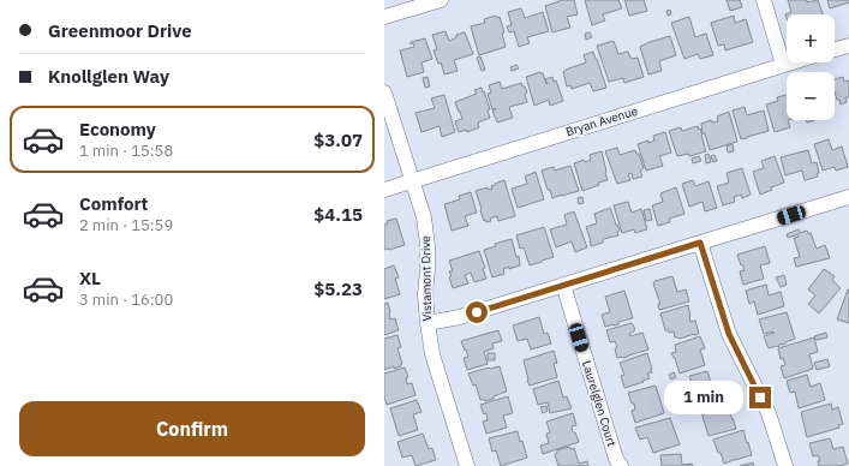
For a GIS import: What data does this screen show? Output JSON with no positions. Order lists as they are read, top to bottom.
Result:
{
  "streets": {
    "street": ["Bryan Avenue", "Vistamont Drive", "Laurelglen Court"]
  },
  "crossings": [
    ["Bryan Avenue", "Vistamont Drive"]
  ],
  "page": {
    "banner": ["Greenmoor Drive", "Knollglen Way"],
    "map_buttons": ["+", "−"],
    "list": [
      {
        "name": "Economy",
        "note": "1 min · 15:58",
        "value": "$3.07"
      },
      {
        "name": "Comfort",
        "note": "2 min · 15:59",
        "value": "$4.15"
      },
      {
        "name": "XL",
        "note": "3 min · 16:00",
        "value": "$5.23"
      }
    ],
    "bubble": "1 min",
    "buttons": "Confirm"
  }
}
